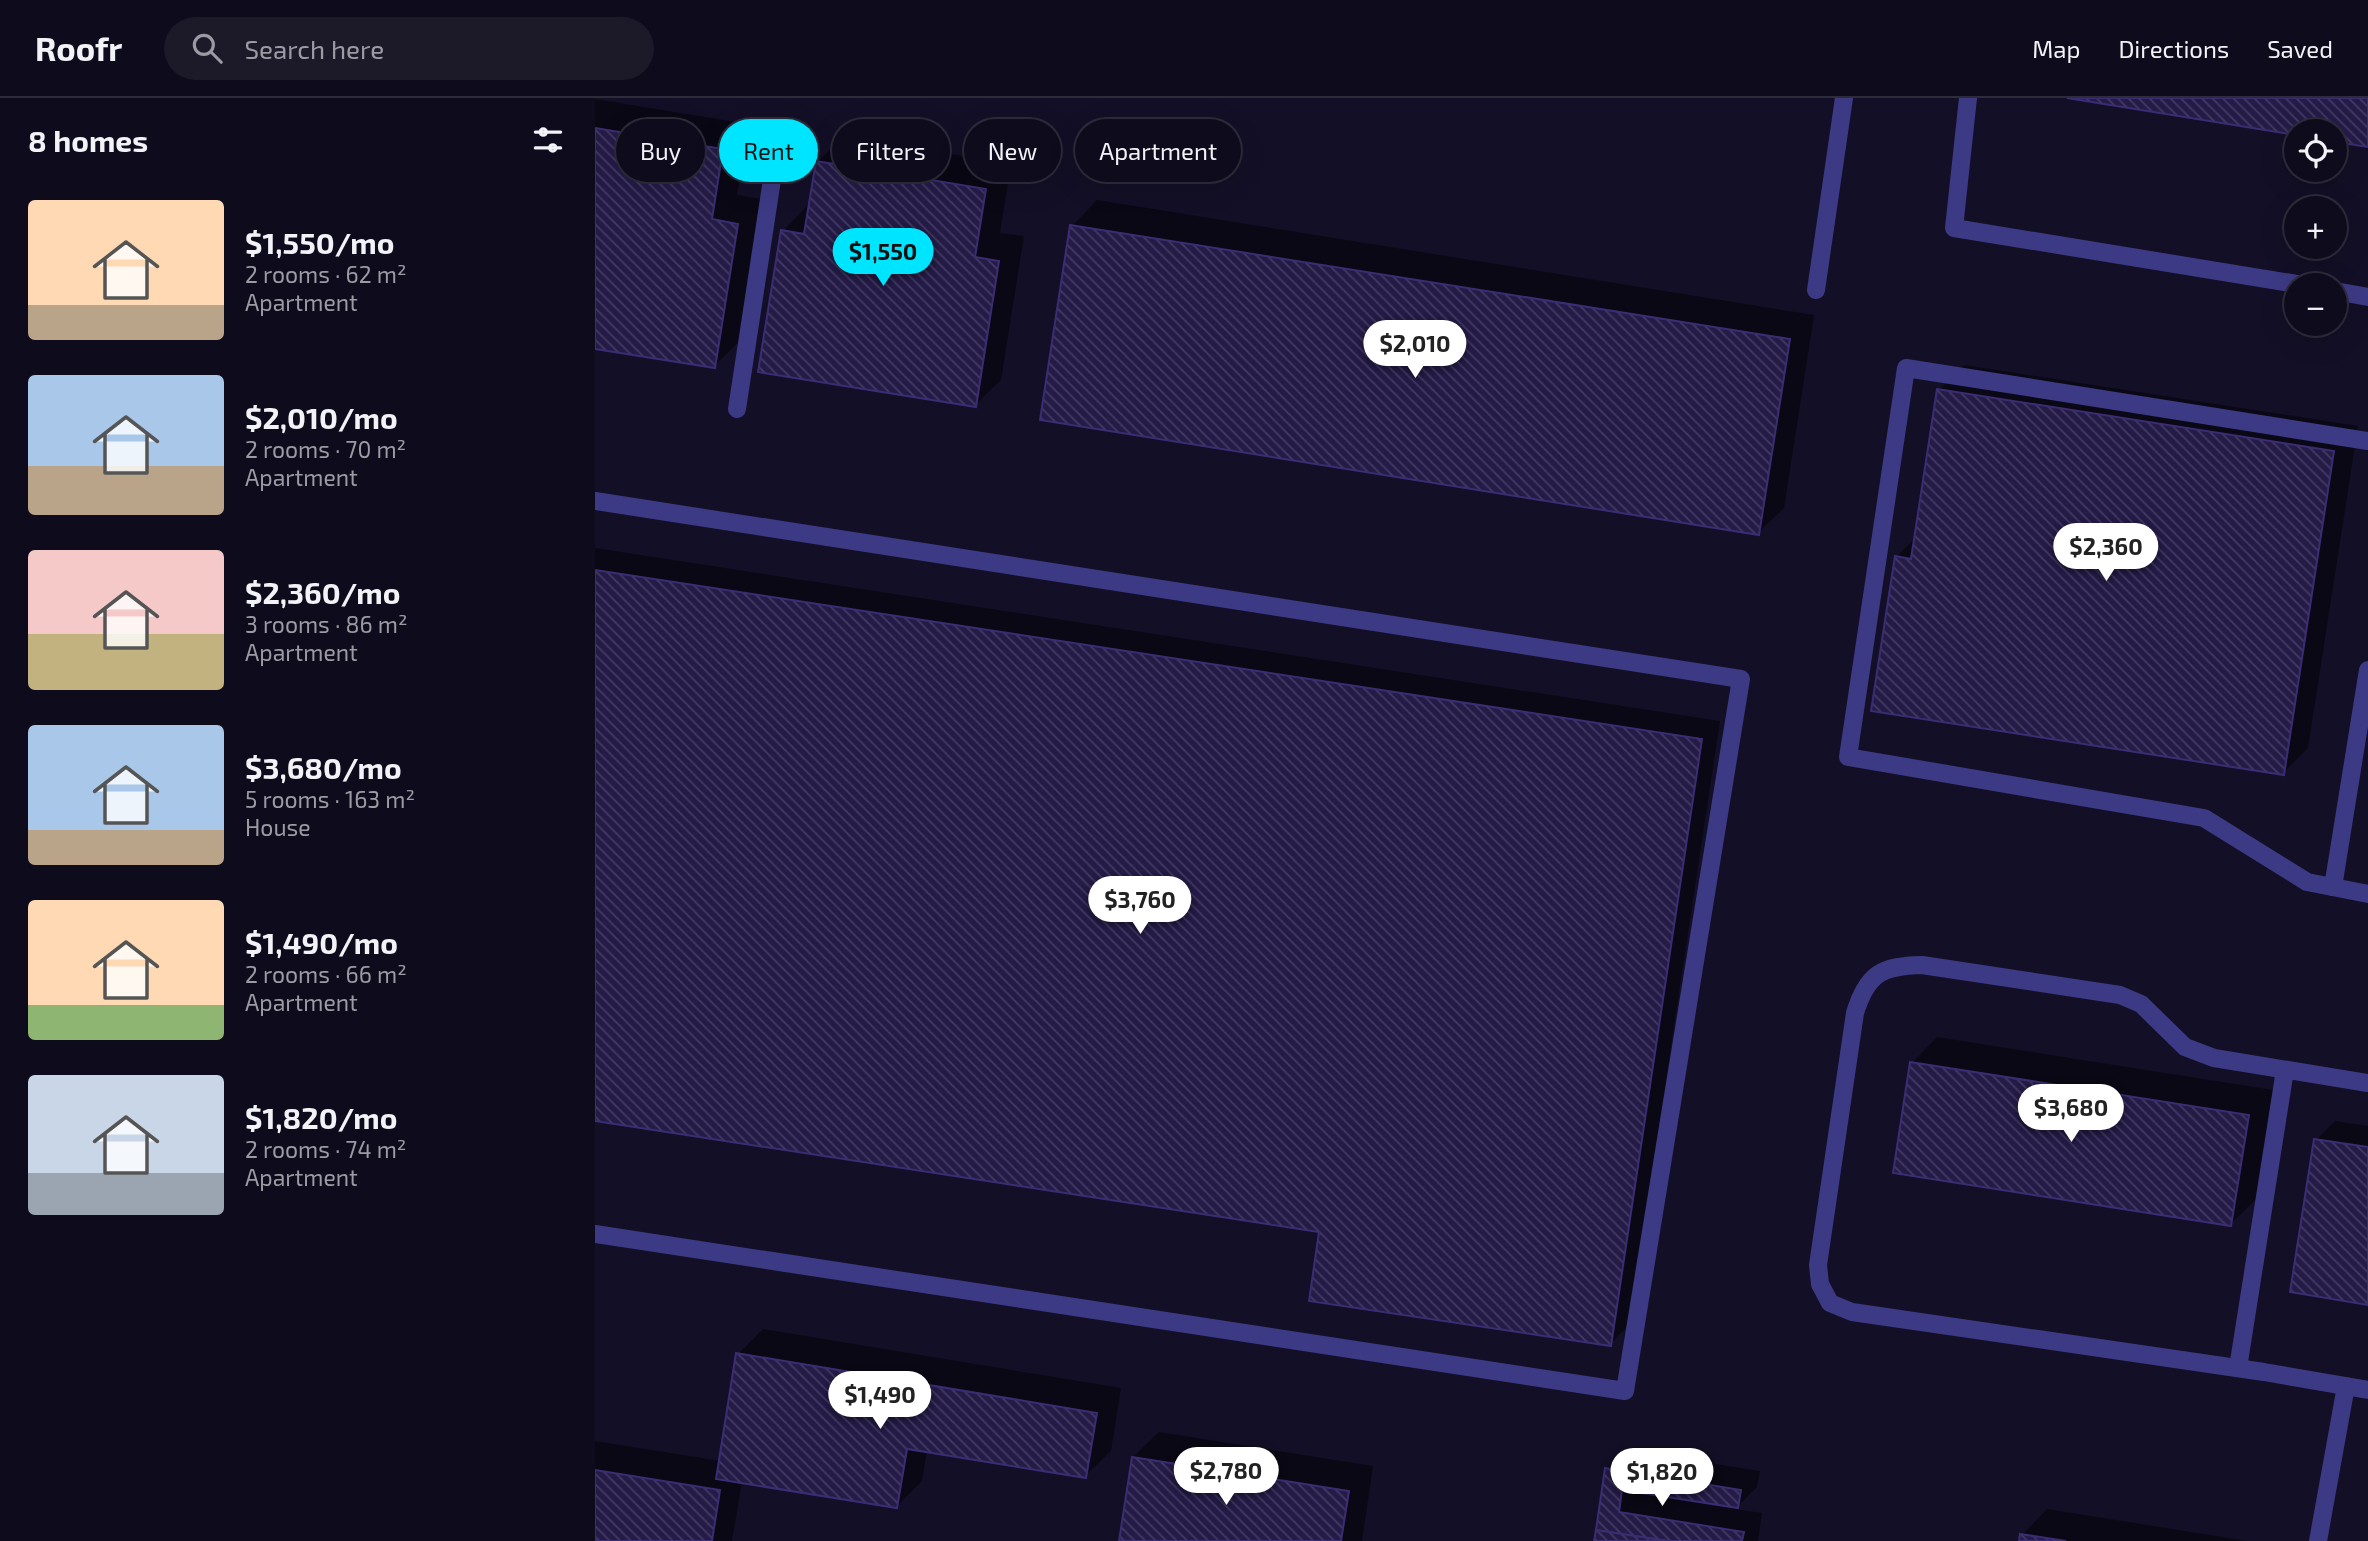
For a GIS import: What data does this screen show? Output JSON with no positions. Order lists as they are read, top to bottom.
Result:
{
  "page": {
    "header": "Roofr",
    "search": "Search here",
    "nav": ["Map", "Directions", "Saved"],
    "heading": "8 homes",
    "map_buttons": ["+", "−"],
    "chip": [
      "Buy",
      "Rent",
      "Filters",
      "New",
      "Apartment"
    ],
    "list": [
      {
        "name": "$1,550/mo",
        "note": "2 rooms · 62 m² · Apartment"
      },
      {
        "name": "$2,010/mo",
        "note": "2 rooms · 70 m² · Apartment"
      },
      {
        "name": "$2,360/mo",
        "note": "3 rooms · 86 m² · Apartment"
      },
      {
        "name": "$3,680/mo",
        "note": "5 rooms · 163 m² · House"
      },
      {
        "name": "$1,490/mo",
        "note": "2 rooms · 66 m² · Apartment"
      },
      {
        "name": "$1,820/mo",
        "note": "2 rooms · 74 m² · Apartment"
      }
    ],
    "price": [
      "$1,550",
      "$2,010",
      "$2,360",
      "$3,760",
      "$3,680",
      "$1,490",
      "$2,780",
      "$1,820"
    ]
  }
}
